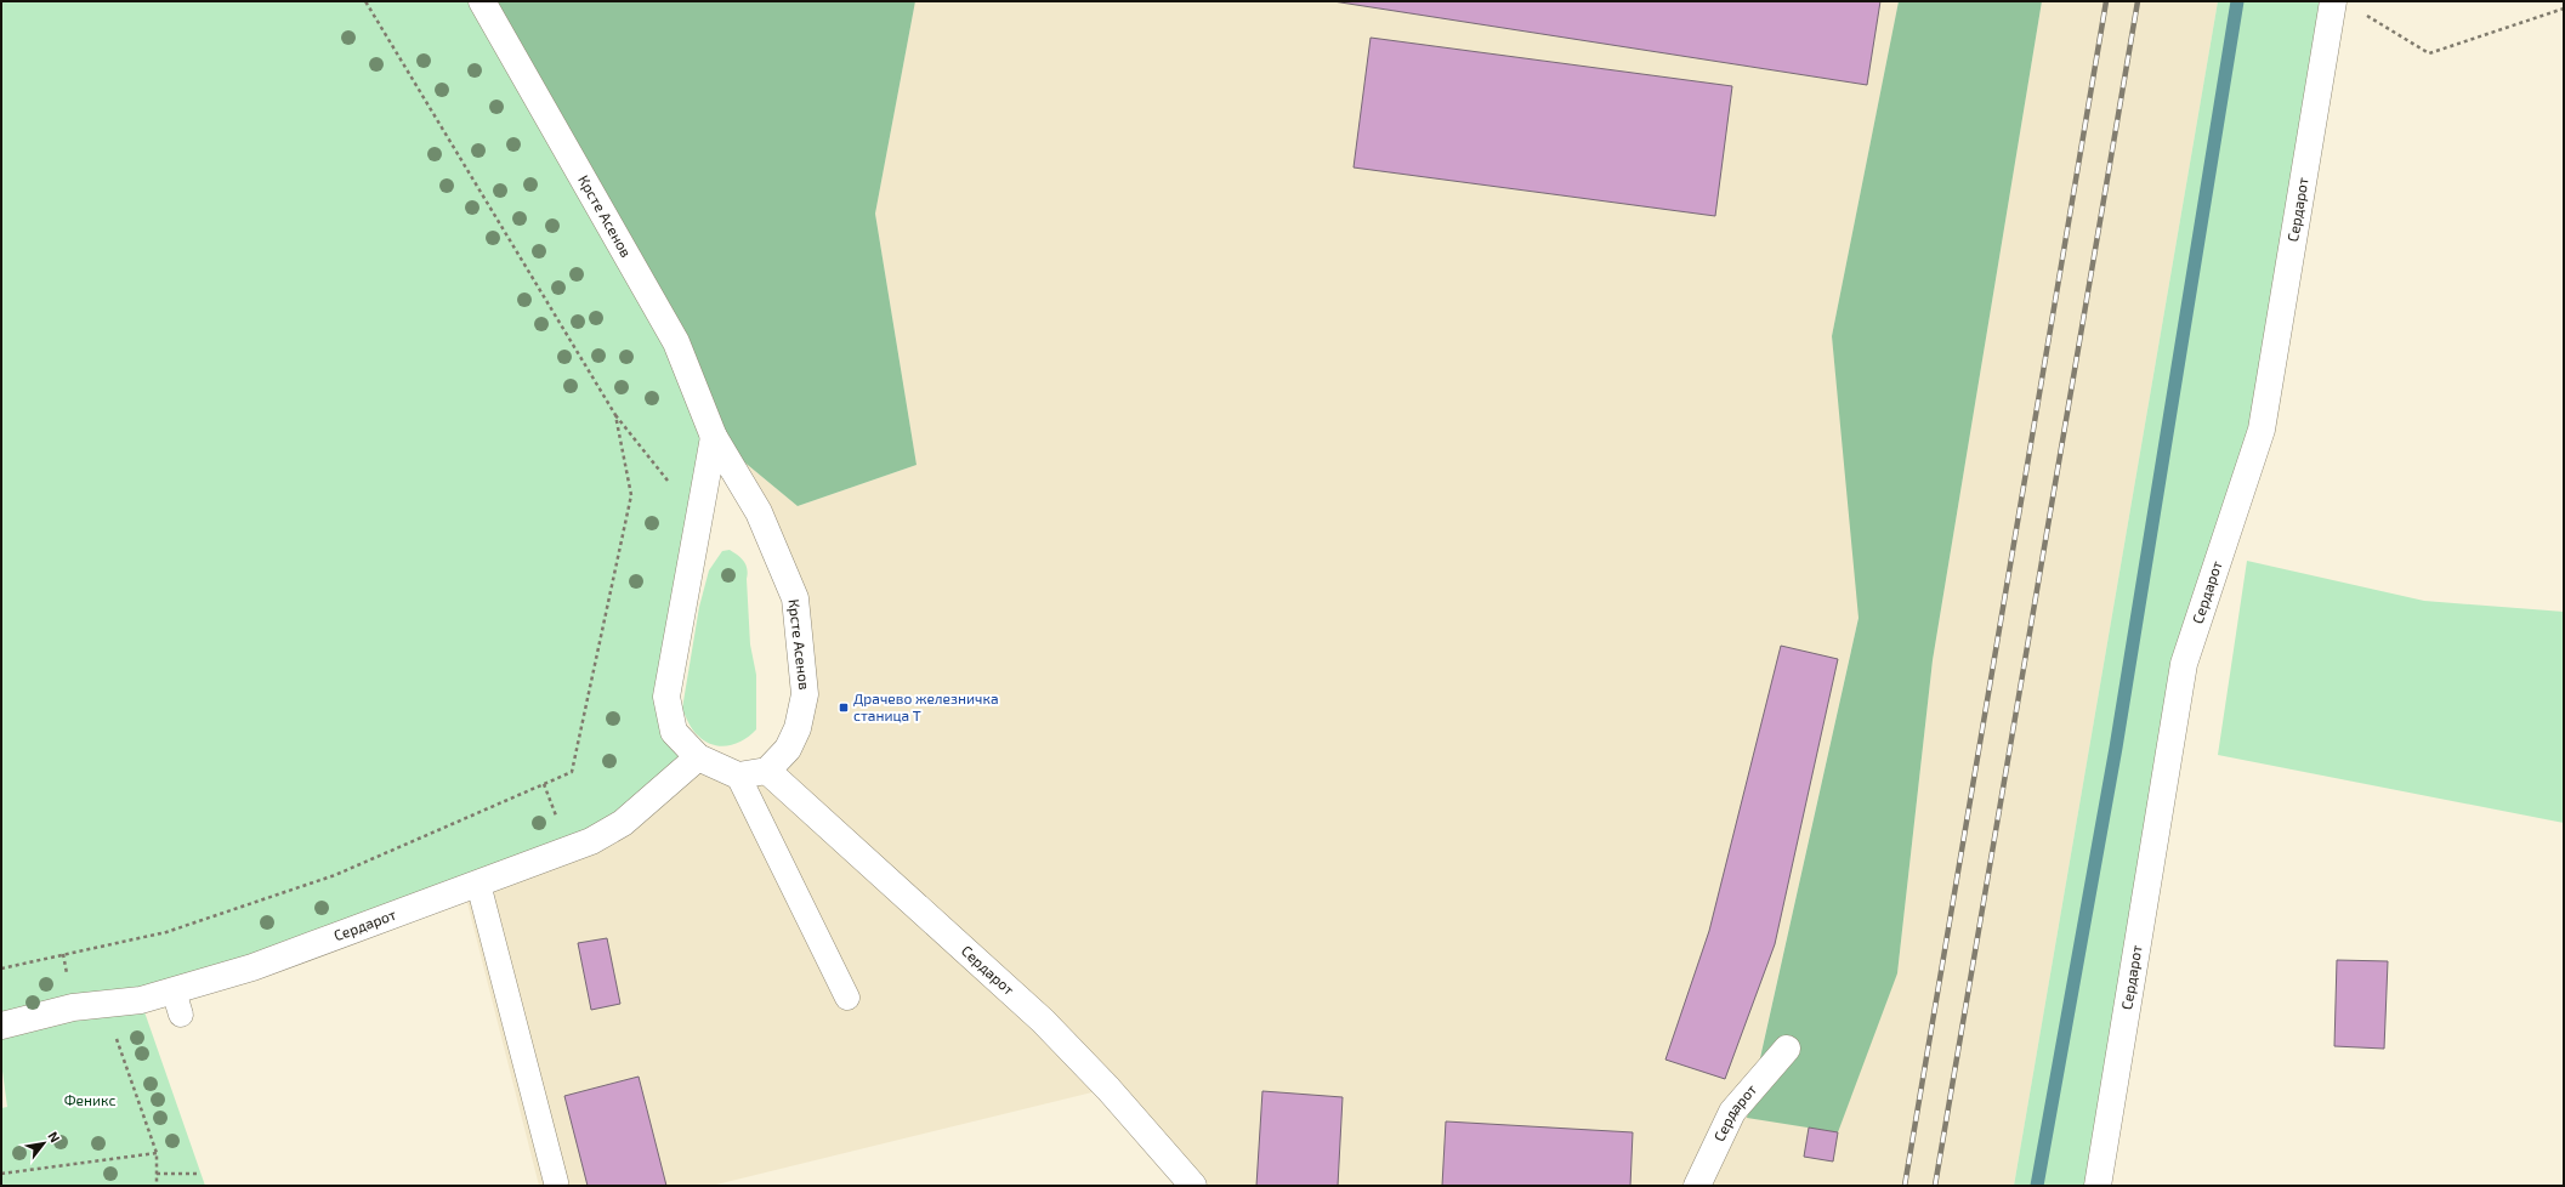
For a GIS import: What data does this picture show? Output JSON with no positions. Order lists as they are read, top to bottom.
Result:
{
  "streets": {
    "street": ["Сердарот", "Крсте Асенов"]
  },
  "crossings": [
    ["Сердарот", "Крсте Асенов"]
  ],
  "parks": ["Феникс"],
  "places": {
    "transit": ["Драчево железничка станица Т"]
  },
  "north": "top right"
}
